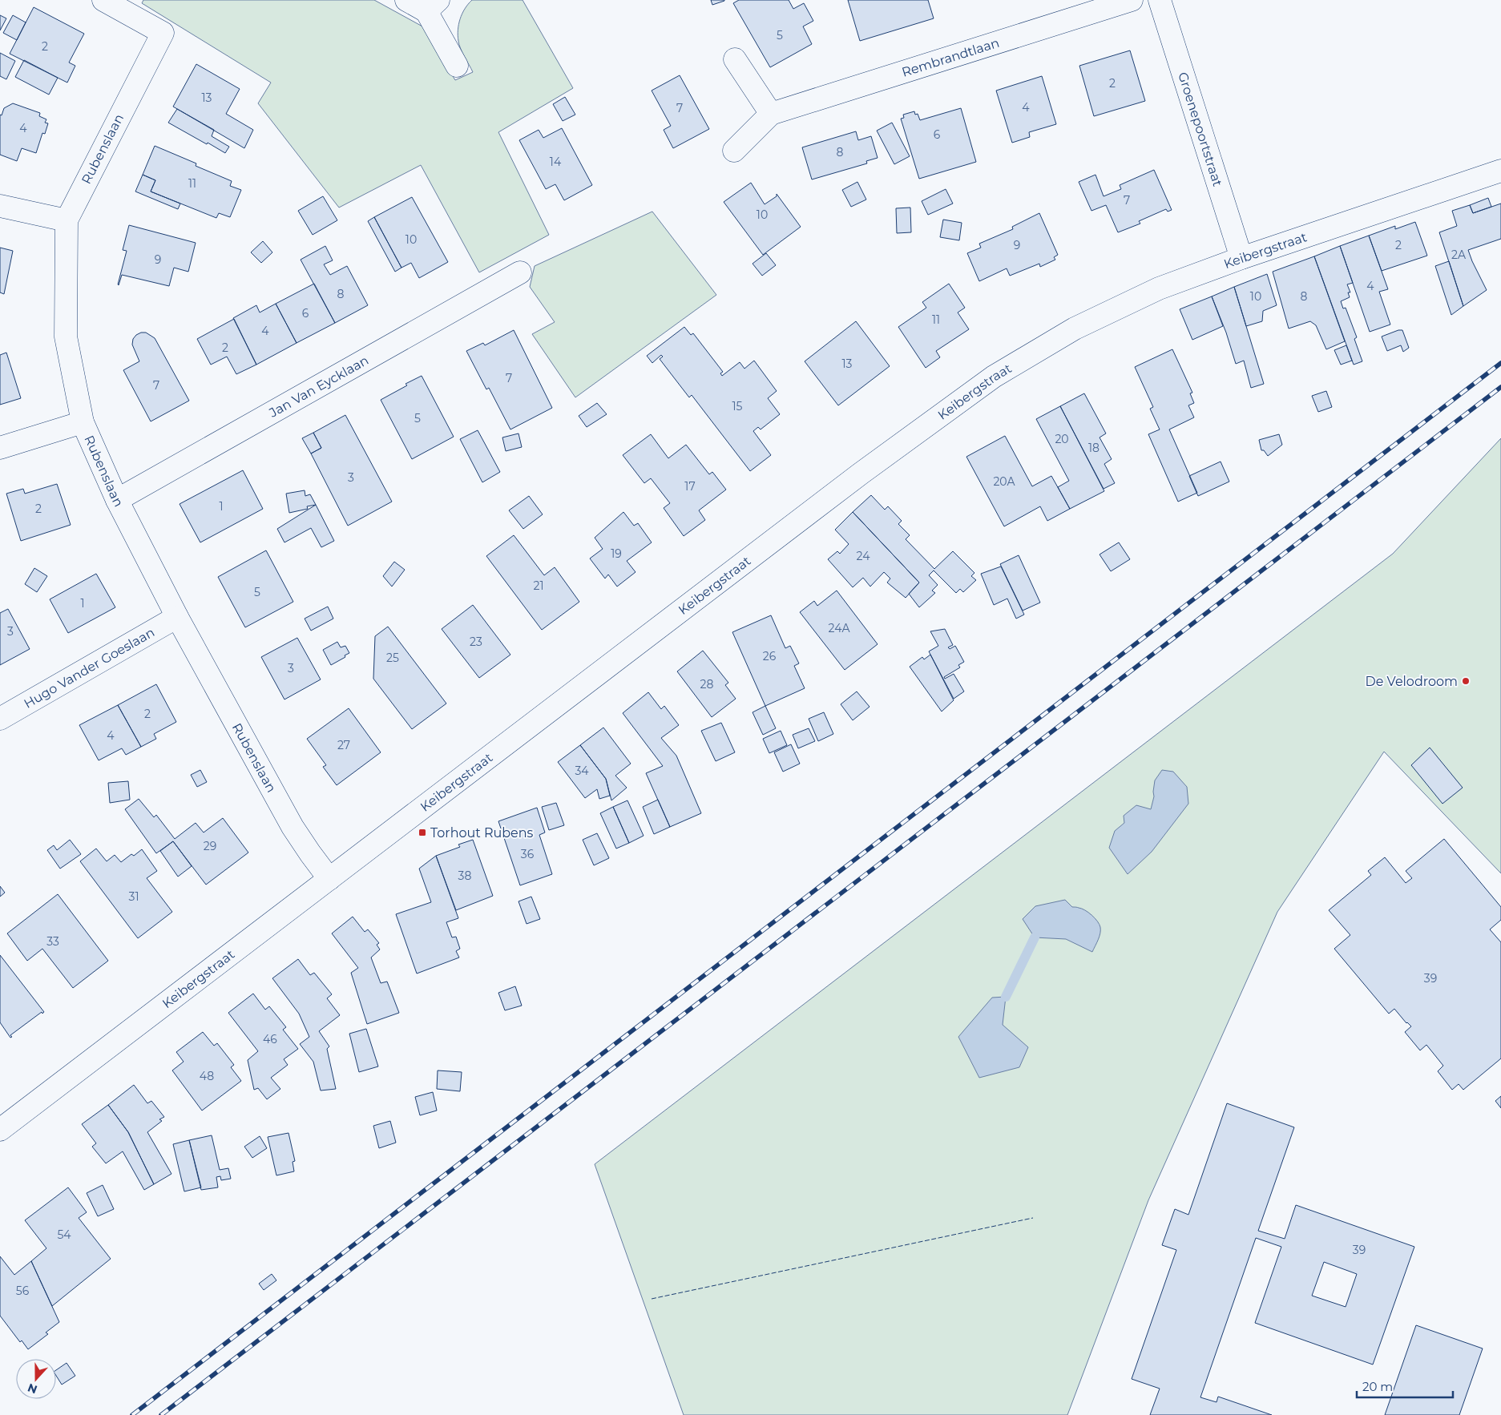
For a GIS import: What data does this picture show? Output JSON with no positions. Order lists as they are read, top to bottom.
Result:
{
  "streets": {
    "street": [
      "Rembrandtlaan",
      "Groenepoortstraat",
      "Rubenslaan",
      "Keibergstraat",
      "Jan Van Eycklaan",
      "Hugo Vander Goeslaan"
    ]
  },
  "crossings": [
    ["Groenepoortstraat", "Keibergstraat"],
    ["Rubenslaan", "Keibergstraat"],
    ["Rubenslaan", "Jan Van Eycklaan"],
    ["Rubenslaan", "Hugo Vander Goeslaan"]
  ],
  "places": {
    "other": ["De Velodroom"],
    "transit": ["Torhout Rubens"]
  },
  "house_numbers": [
    "5",
    "2",
    "2",
    "13",
    "4",
    "7",
    "4",
    "6",
    "8",
    "14",
    "11",
    "7",
    "10",
    "10",
    "9",
    "2",
    "2A",
    "9",
    "4",
    "8",
    "10",
    "8",
    "6",
    "11",
    "4",
    "2",
    "13",
    "7",
    "7",
    "15",
    "5",
    "20",
    "18",
    "3",
    "20A",
    "17",
    "1",
    "2",
    "19",
    "24",
    "21",
    "5",
    "1",
    "24A",
    "3",
    "23",
    "26",
    "25",
    "3",
    "28",
    "2",
    "4",
    "27",
    "34",
    "29",
    "36",
    "38",
    "31",
    "33",
    "39",
    "46",
    "48",
    "54",
    "39",
    "56"
  ],
  "scale_bar": "20 m",
  "north": "bottom"
}
